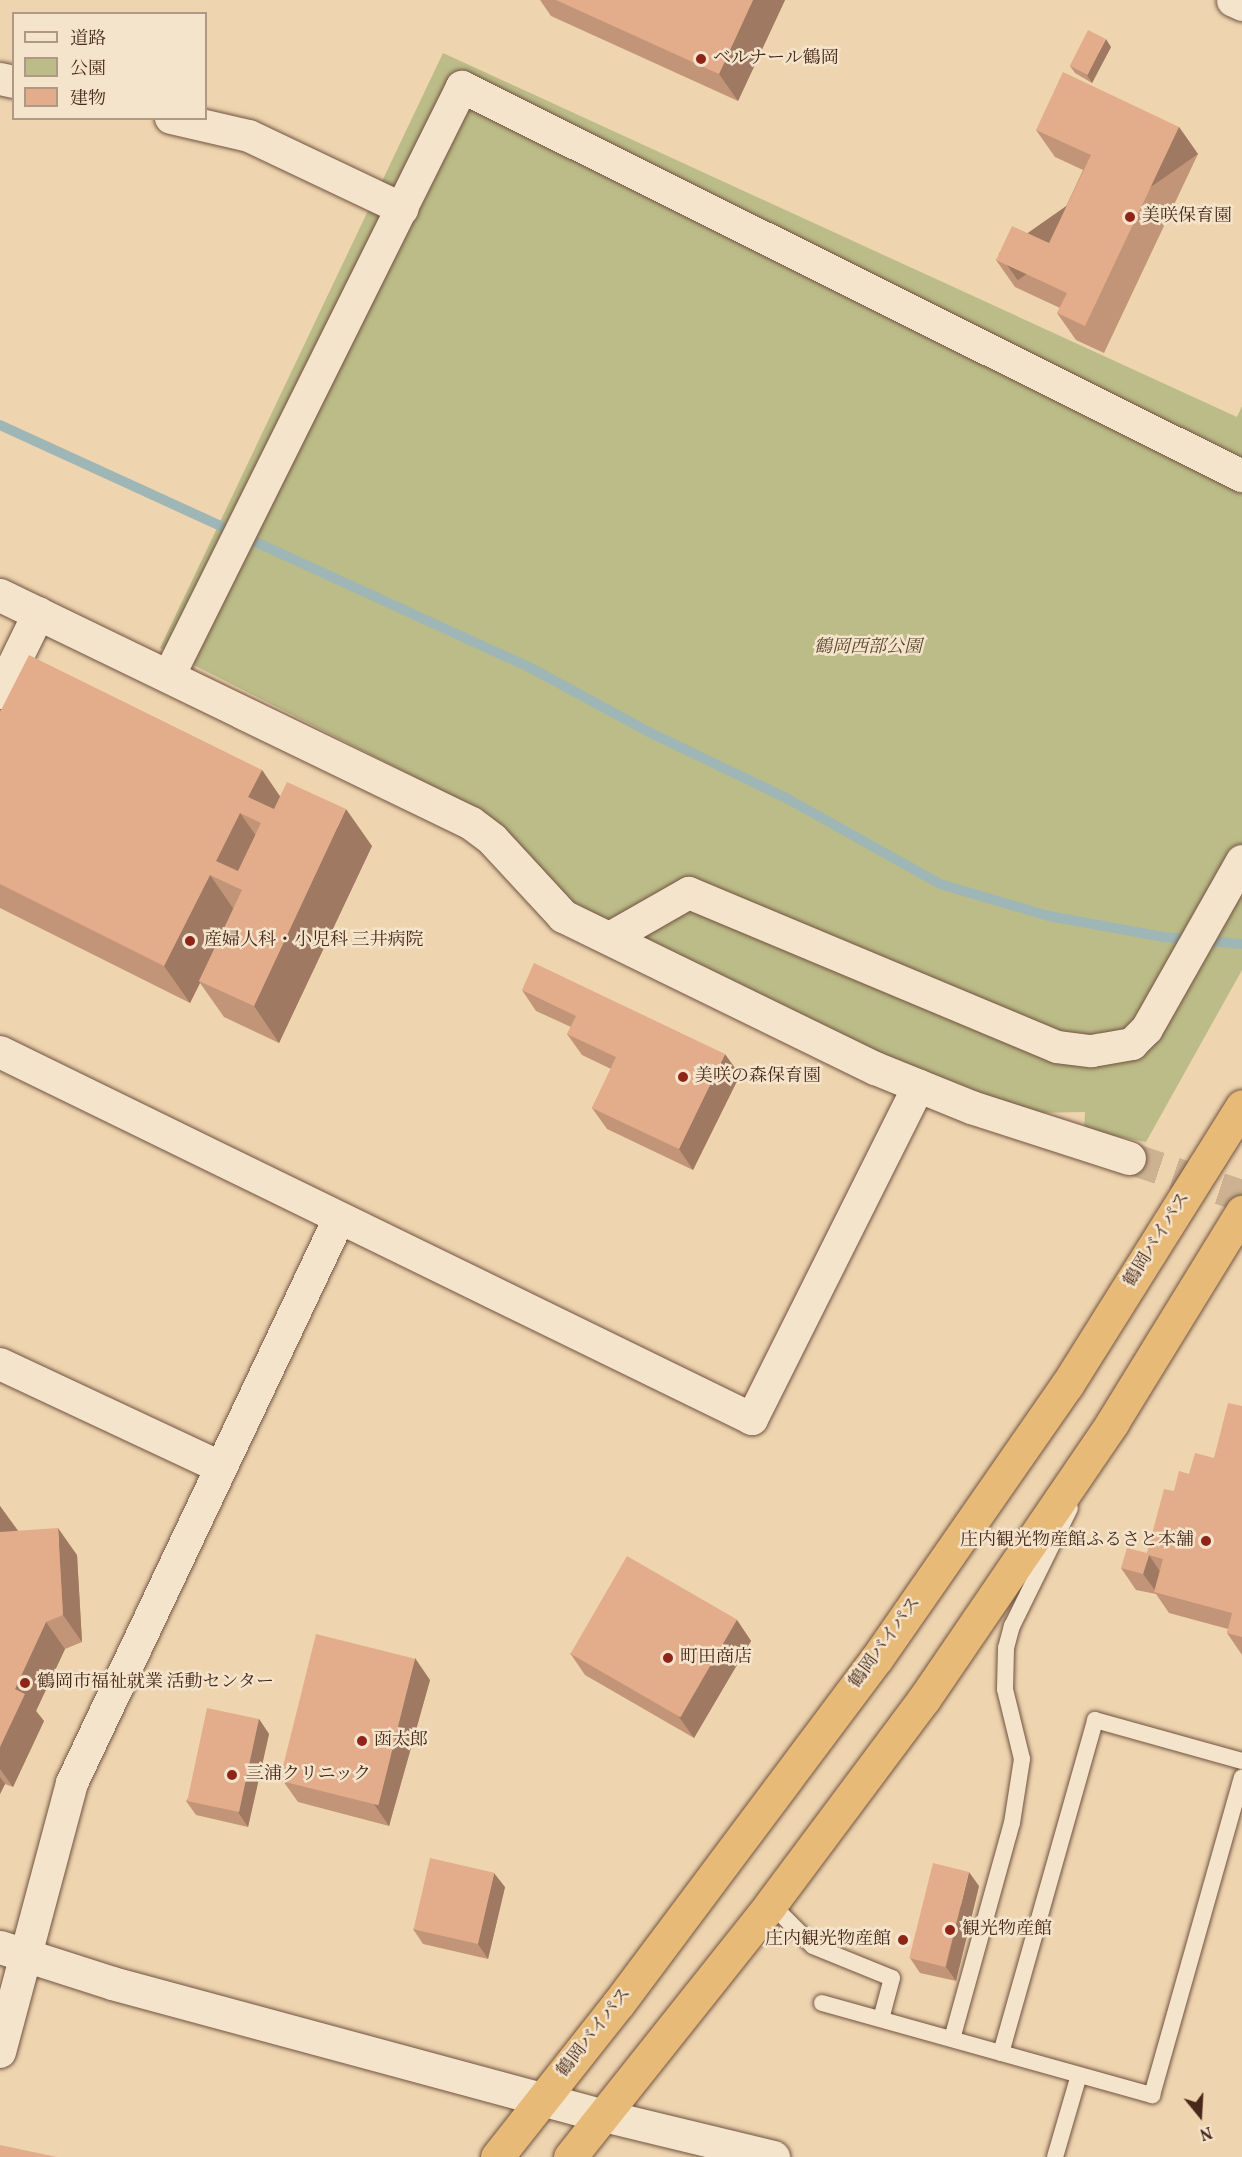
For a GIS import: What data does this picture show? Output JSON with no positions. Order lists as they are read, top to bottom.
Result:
{
  "streets": {
    "highway": ["鶴岡バイパス"]
  },
  "parks": ["鶴岡西部公園"],
  "places": [
    "ベルナール鶴岡",
    "美咲保育園",
    "産婦人科・小児科 三井病院",
    "美咲の森保育園",
    "庄内観光物産館ふるさと本舗",
    "町田商店",
    "鶴岡市福祉就業 活動センター",
    "函太郎",
    "三浦クリニック",
    "観光物産館",
    "庄内観光物産館"
  ],
  "legend": ["道路", "公園", "建物"],
  "north": "bottom"
}
